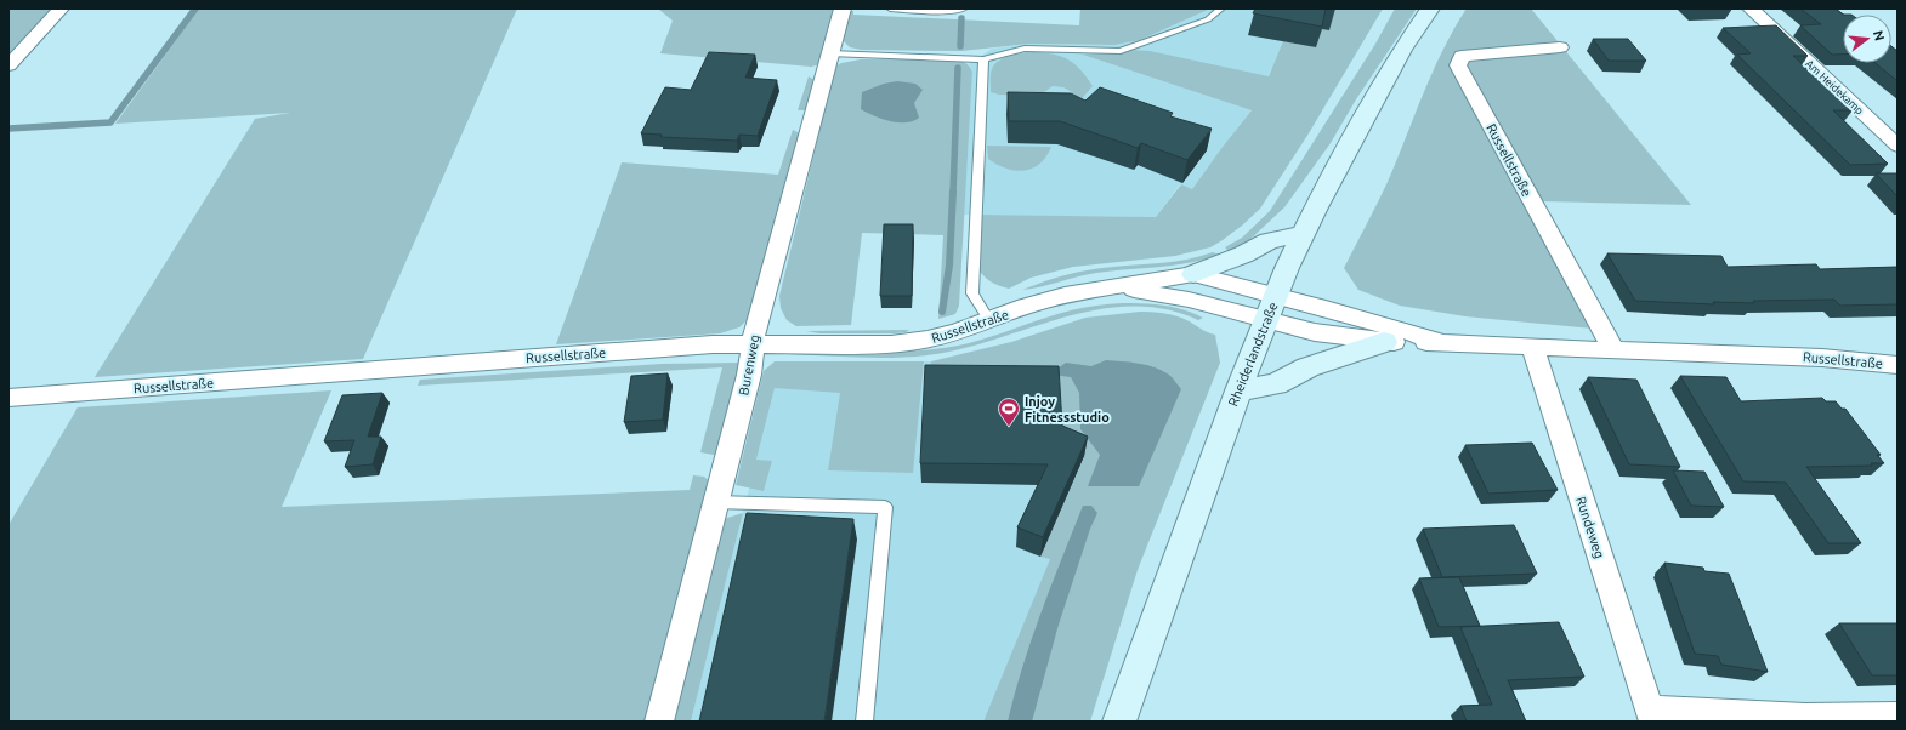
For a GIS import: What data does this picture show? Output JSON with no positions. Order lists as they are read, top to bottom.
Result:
{
  "streets": {
    "main road": ["Rheiderlandstraße"],
    "street": [
      "Am Heidekamp",
      "Russellstraße",
      "Burenweg",
      "Rundeweg"
    ]
  },
  "crossings": [
    ["Russellstraße", "Rheiderlandstraße"],
    ["Russellstraße", "Burenweg"],
    ["Russellstraße", "Rundeweg"]
  ],
  "places": {
    "sports": ["Injoy Fitnessstudio"]
  },
  "north": "right"
}
